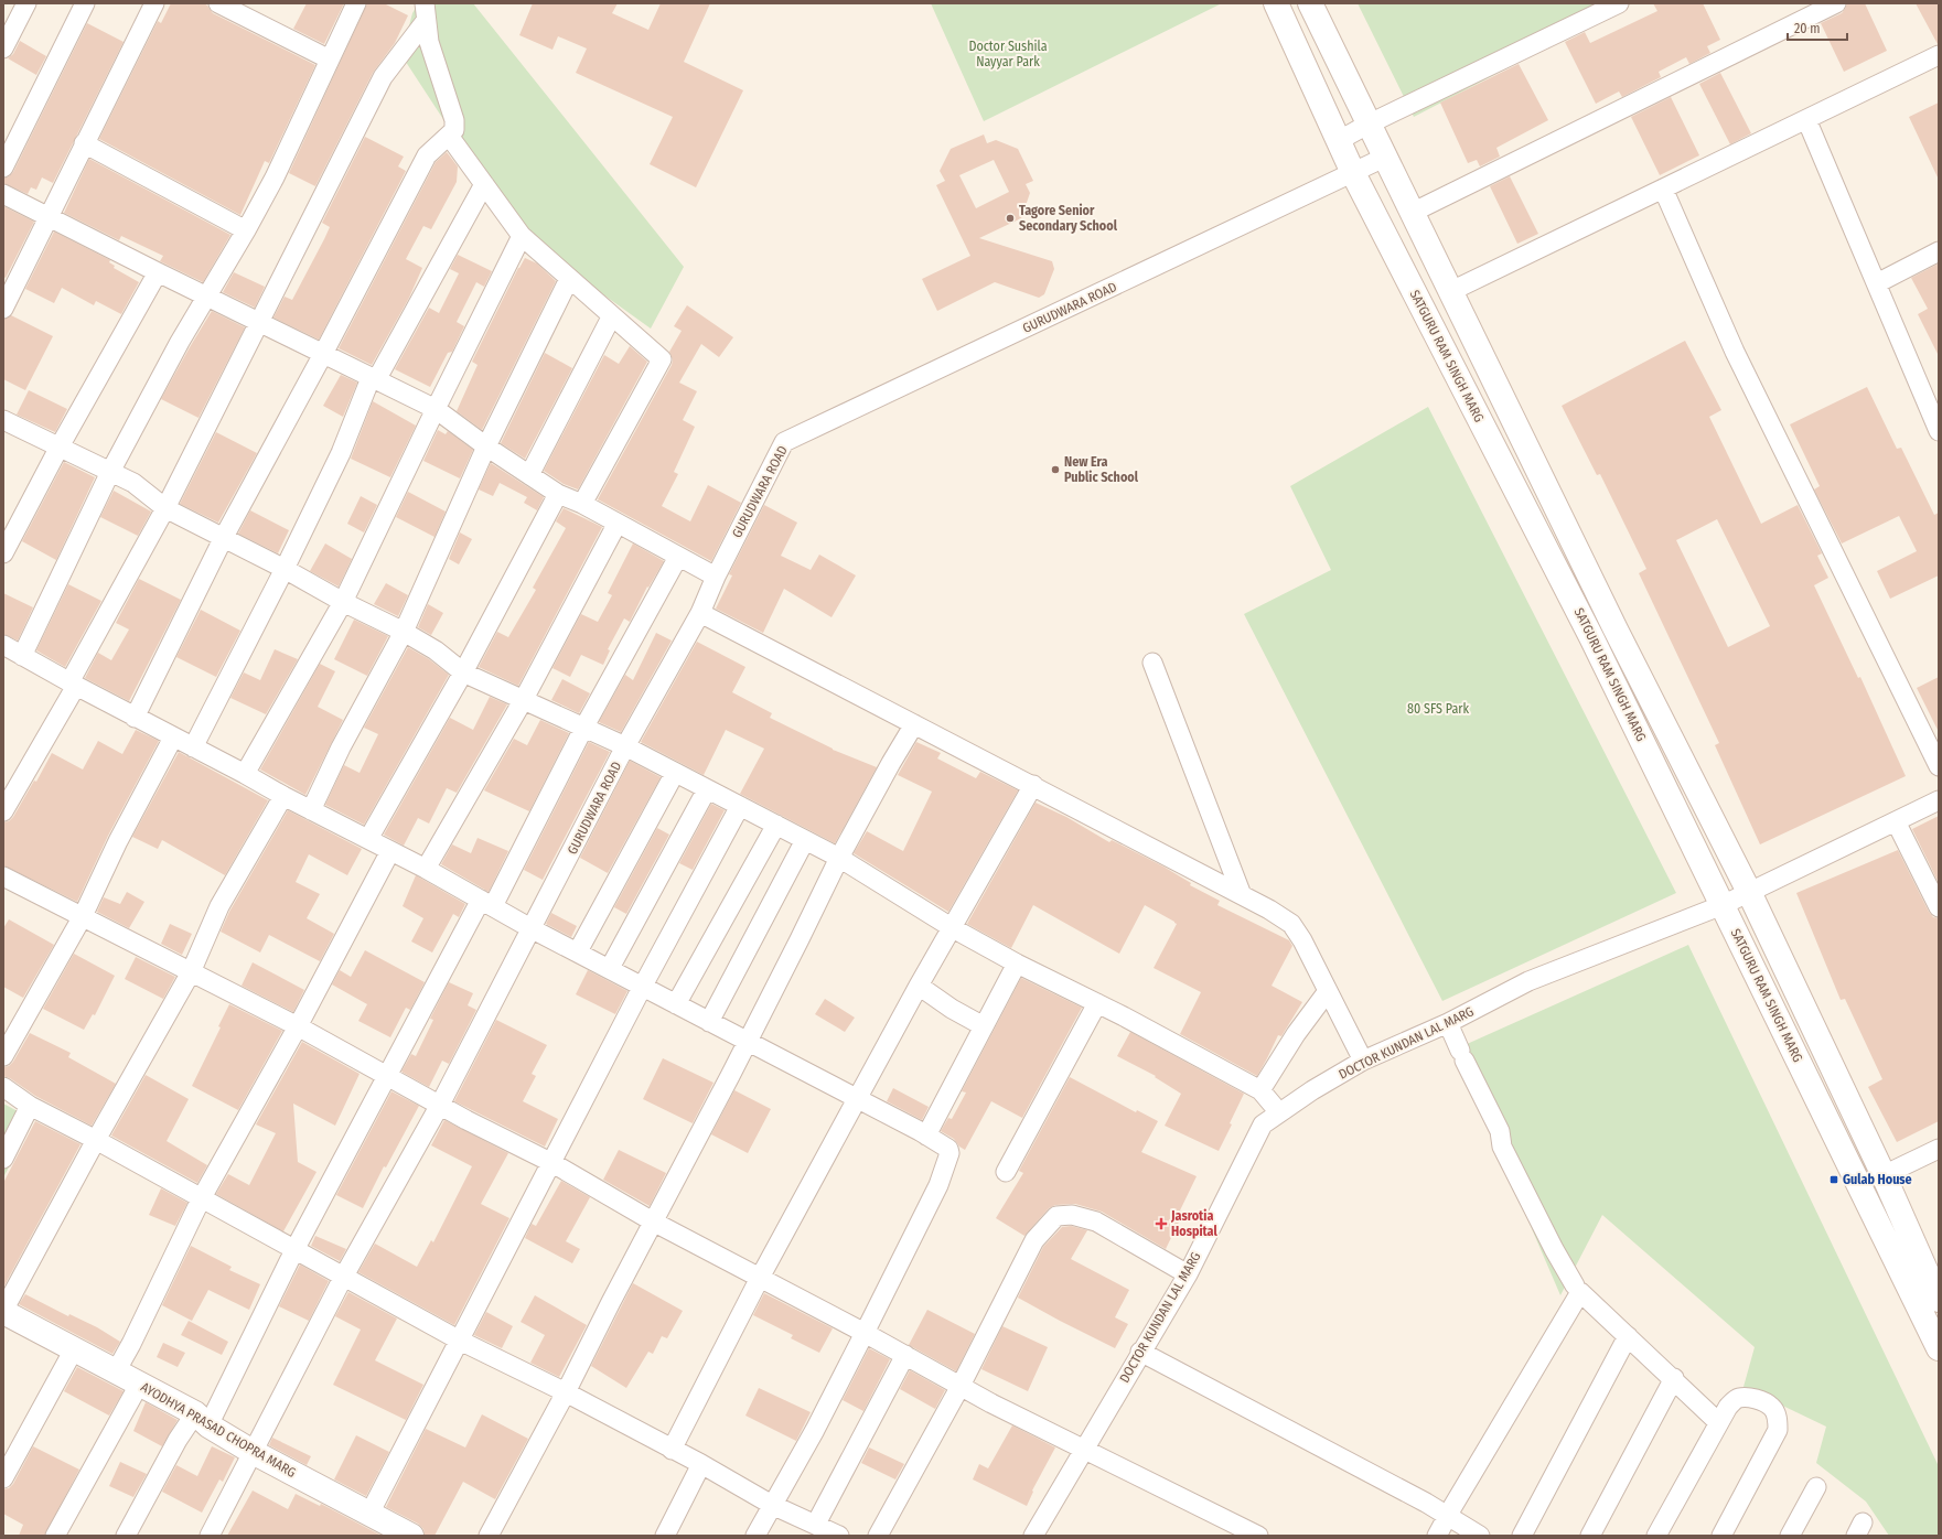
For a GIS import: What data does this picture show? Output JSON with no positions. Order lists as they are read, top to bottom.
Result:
{
  "streets": {
    "main road": ["SATGURU RAM SINGH MARG", "AYODHYA PRASAD CHOPRA MARG"],
    "street": ["GURUDWARA ROAD", "DOCTOR KUNDAN LAL MARG"]
  },
  "crossings": [
    ["GURUDWARA ROAD", "SATGURU RAM SINGH MARG"],
    ["GURUDWARA ROAD", "AYODHYA PRASAD CHOPRA MARG"],
    ["SATGURU RAM SINGH MARG", "DOCTOR KUNDAN LAL MARG"]
  ],
  "parks": ["Doctor Sushila Nayyar Park", "80 SFS Park"],
  "places": {
    "other": ["Tagore Senior Secondary School", "New Era Public School"],
    "transit": ["Gulab House"],
    "health": ["Jasrotia Hospital"]
  },
  "scale_bar": "20 m"
}
